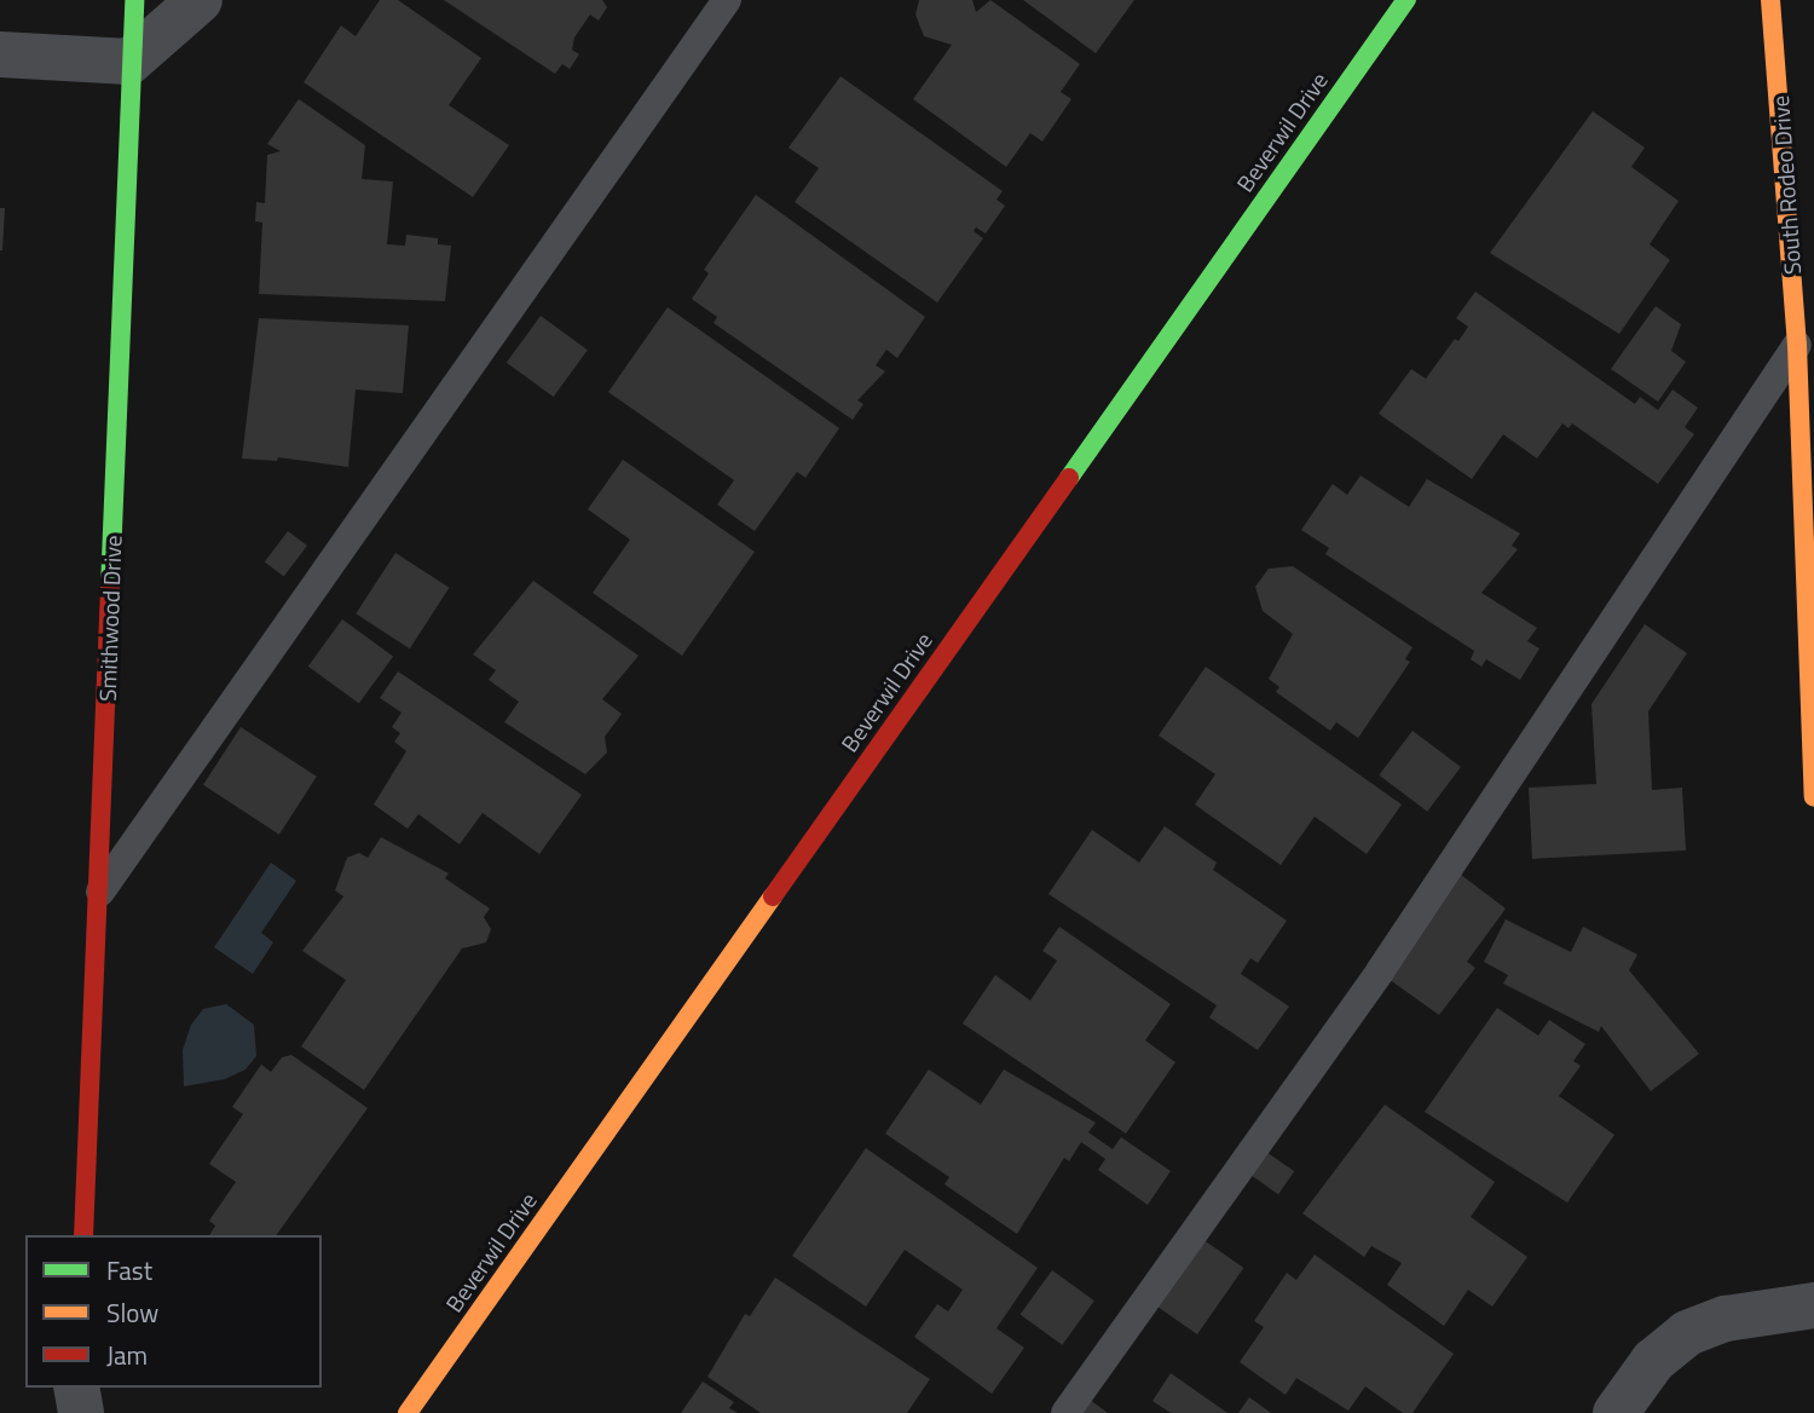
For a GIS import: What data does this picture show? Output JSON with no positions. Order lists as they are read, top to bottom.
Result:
{
  "streets": {
    "street": ["Beverwil Drive", "South Rodeo Drive", "Smithwood Drive"]
  },
  "legend": ["Fast", "Slow", "Jam"]
}
